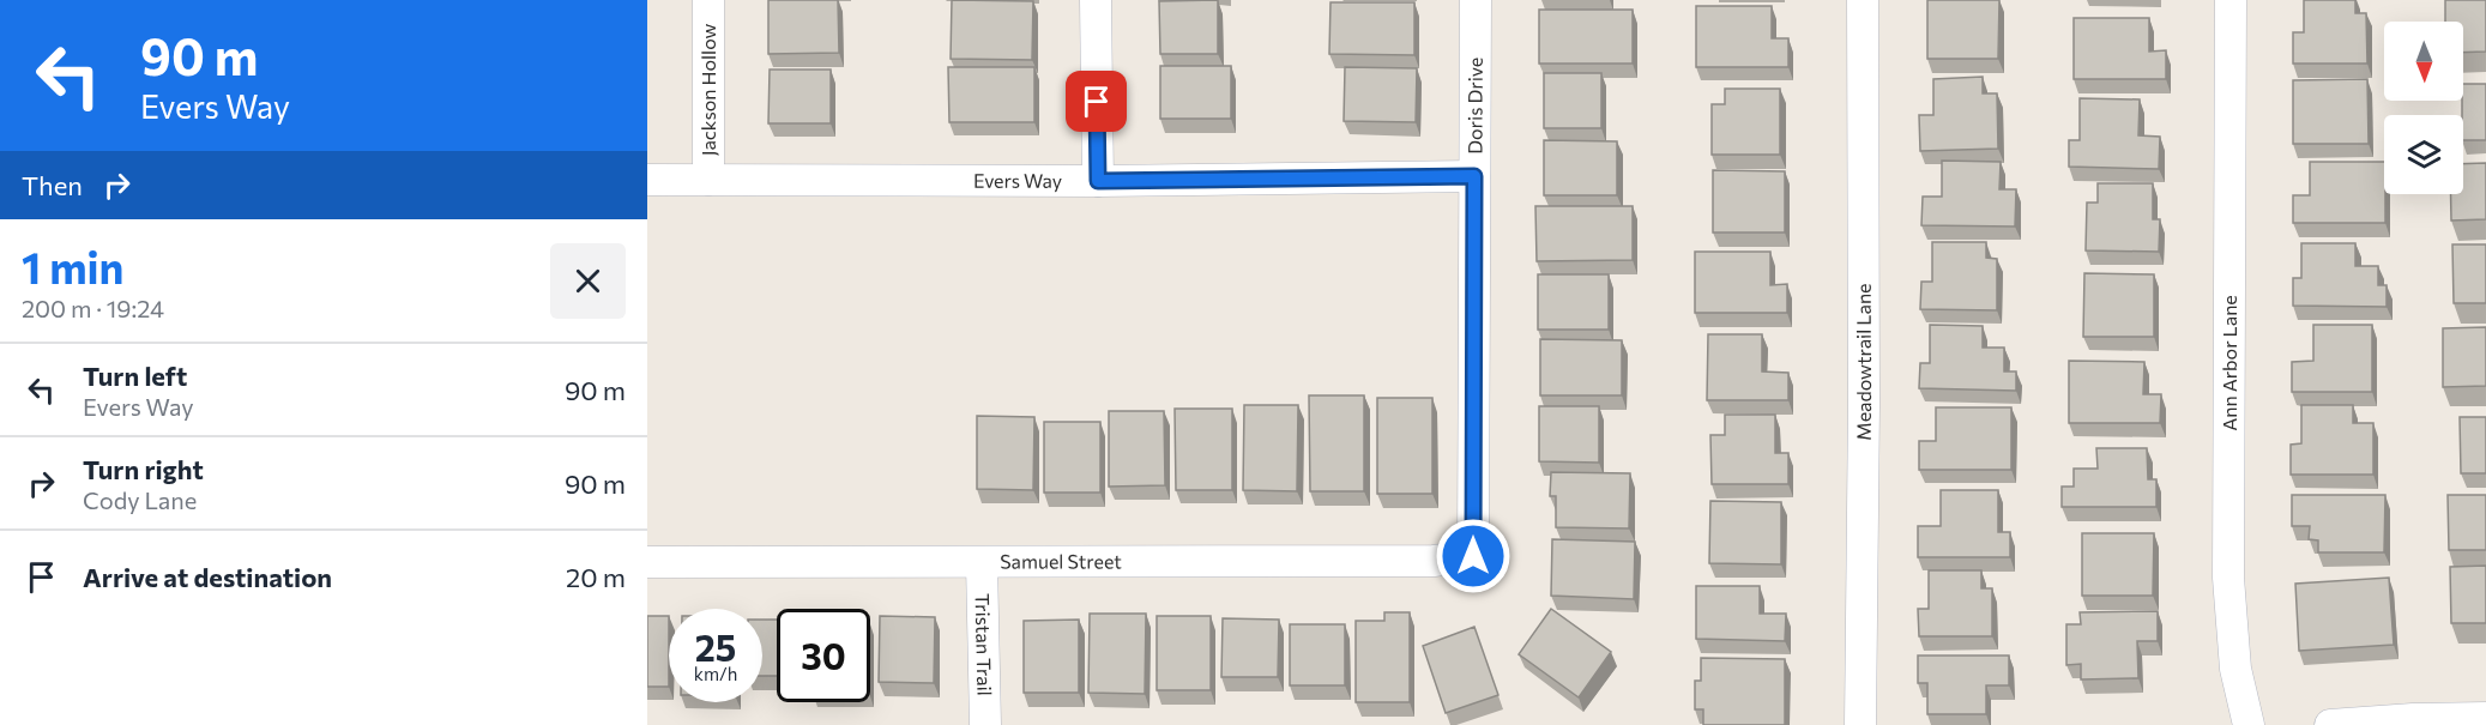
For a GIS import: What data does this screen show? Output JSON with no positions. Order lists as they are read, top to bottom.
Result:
{
  "streets": {
    "street": [
      "Jackson Hollow",
      "Doris Drive",
      "Evers Way",
      "Meadowtrail Lane",
      "Ann Arbor Lane",
      "Samuel Street",
      "Tristan Trail"
    ]
  },
  "crossings": [
    ["Jackson Hollow", "Evers Way"],
    ["Doris Drive", "Evers Way"],
    ["Doris Drive", "Samuel Street"],
    ["Samuel Street", "Tristan Trail"]
  ],
  "north": "bottom",
  "page": {
    "turn": ["90 m", "Evers Way"],
    "then": "Then",
    "heading": ["1 min", "200 m · 19:24"],
    "list": [
      {
        "name": "Turn left",
        "note": "Evers Way",
        "value": "90 m"
      },
      {
        "name": "Turn right",
        "note": "Cody Lane",
        "value": "90 m"
      },
      {
        "name": "Arrive at destination",
        "value": "20 m"
      }
    ],
    "speed": "25 km/h",
    "limit": "30"
  }
}
